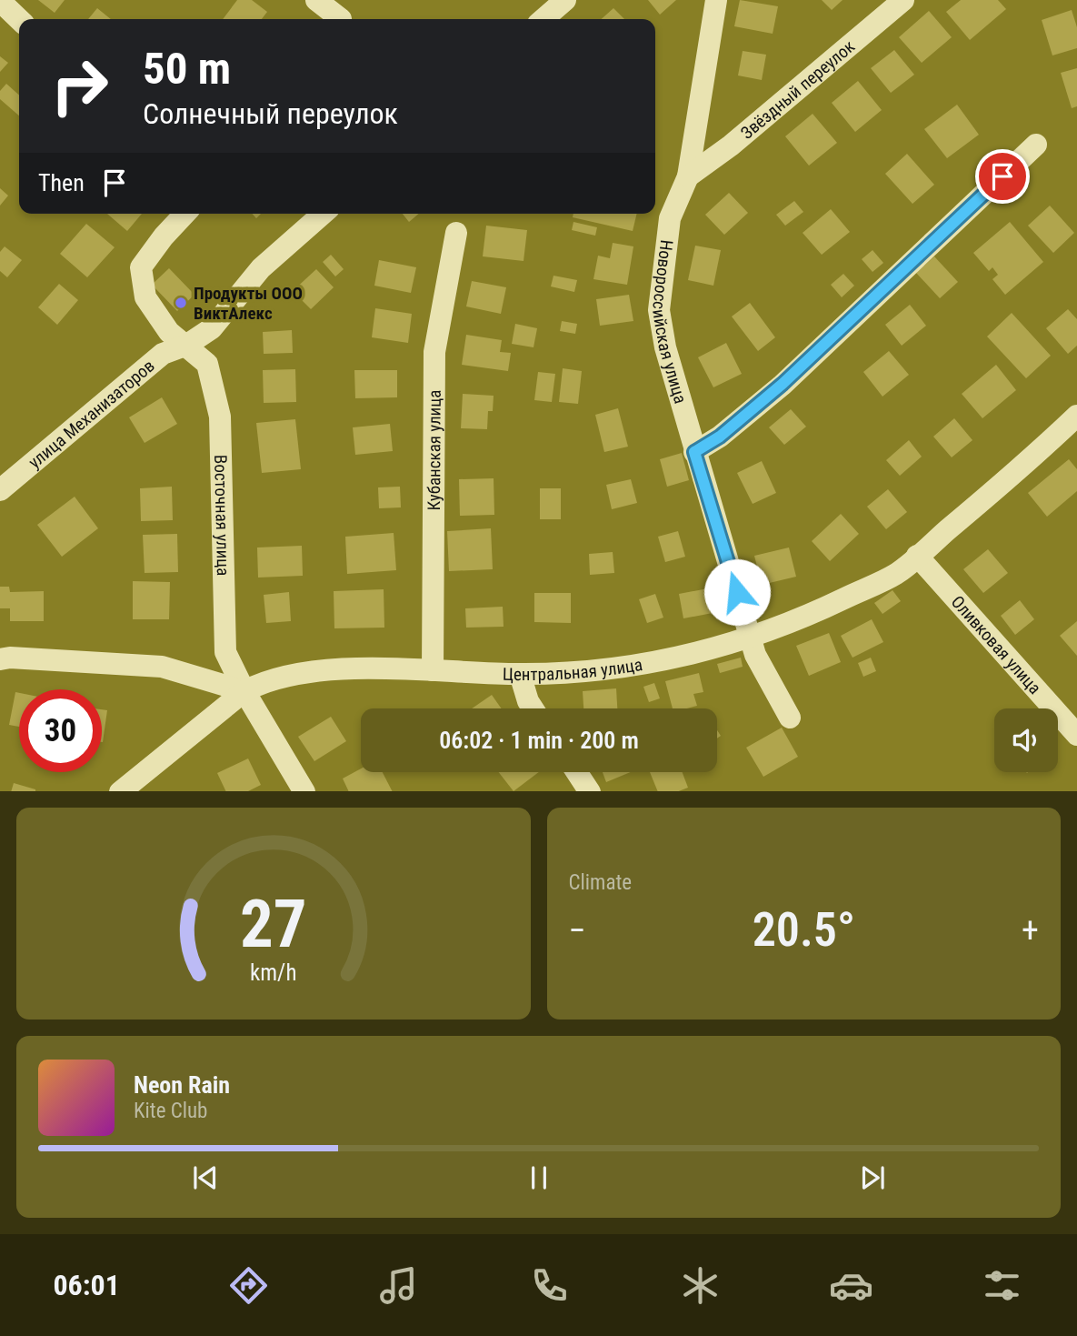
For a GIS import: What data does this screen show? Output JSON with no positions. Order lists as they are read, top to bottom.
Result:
{
  "streets": {
    "street": [
      "Звёздный переулок",
      "Новороссийская улица",
      "улица Механизаторов",
      "Кубанская улица",
      "Восточная улица",
      "Оливковая улица",
      "Центральная улица"
    ]
  },
  "crossings": [
    ["Звёздный переулок", "Новороссийская улица"],
    ["Новороссийская улица", "Центральная улица"],
    ["улица Механизаторов", "Восточная улица"],
    ["Кубанская улица", "Центральная улица"],
    ["Восточная улица", "Центральная улица"],
    ["Оливковая улица", "Центральная улица"]
  ],
  "places": ["Продукты ООО ВиктАлекс"],
  "page": {
    "turn": ["50 m", "Солнечный переулок"],
    "then": "Then",
    "limit": "30",
    "trip": "06:02 · 1 min · 200 m",
    "tile": "Climate",
    "heat": ["−", "20.5°", "+"],
    "song": ["Neon Rain", "Kite Club"],
    "tabs": "06:01",
    "gauge": ["27", "km/h"]
  }
}
